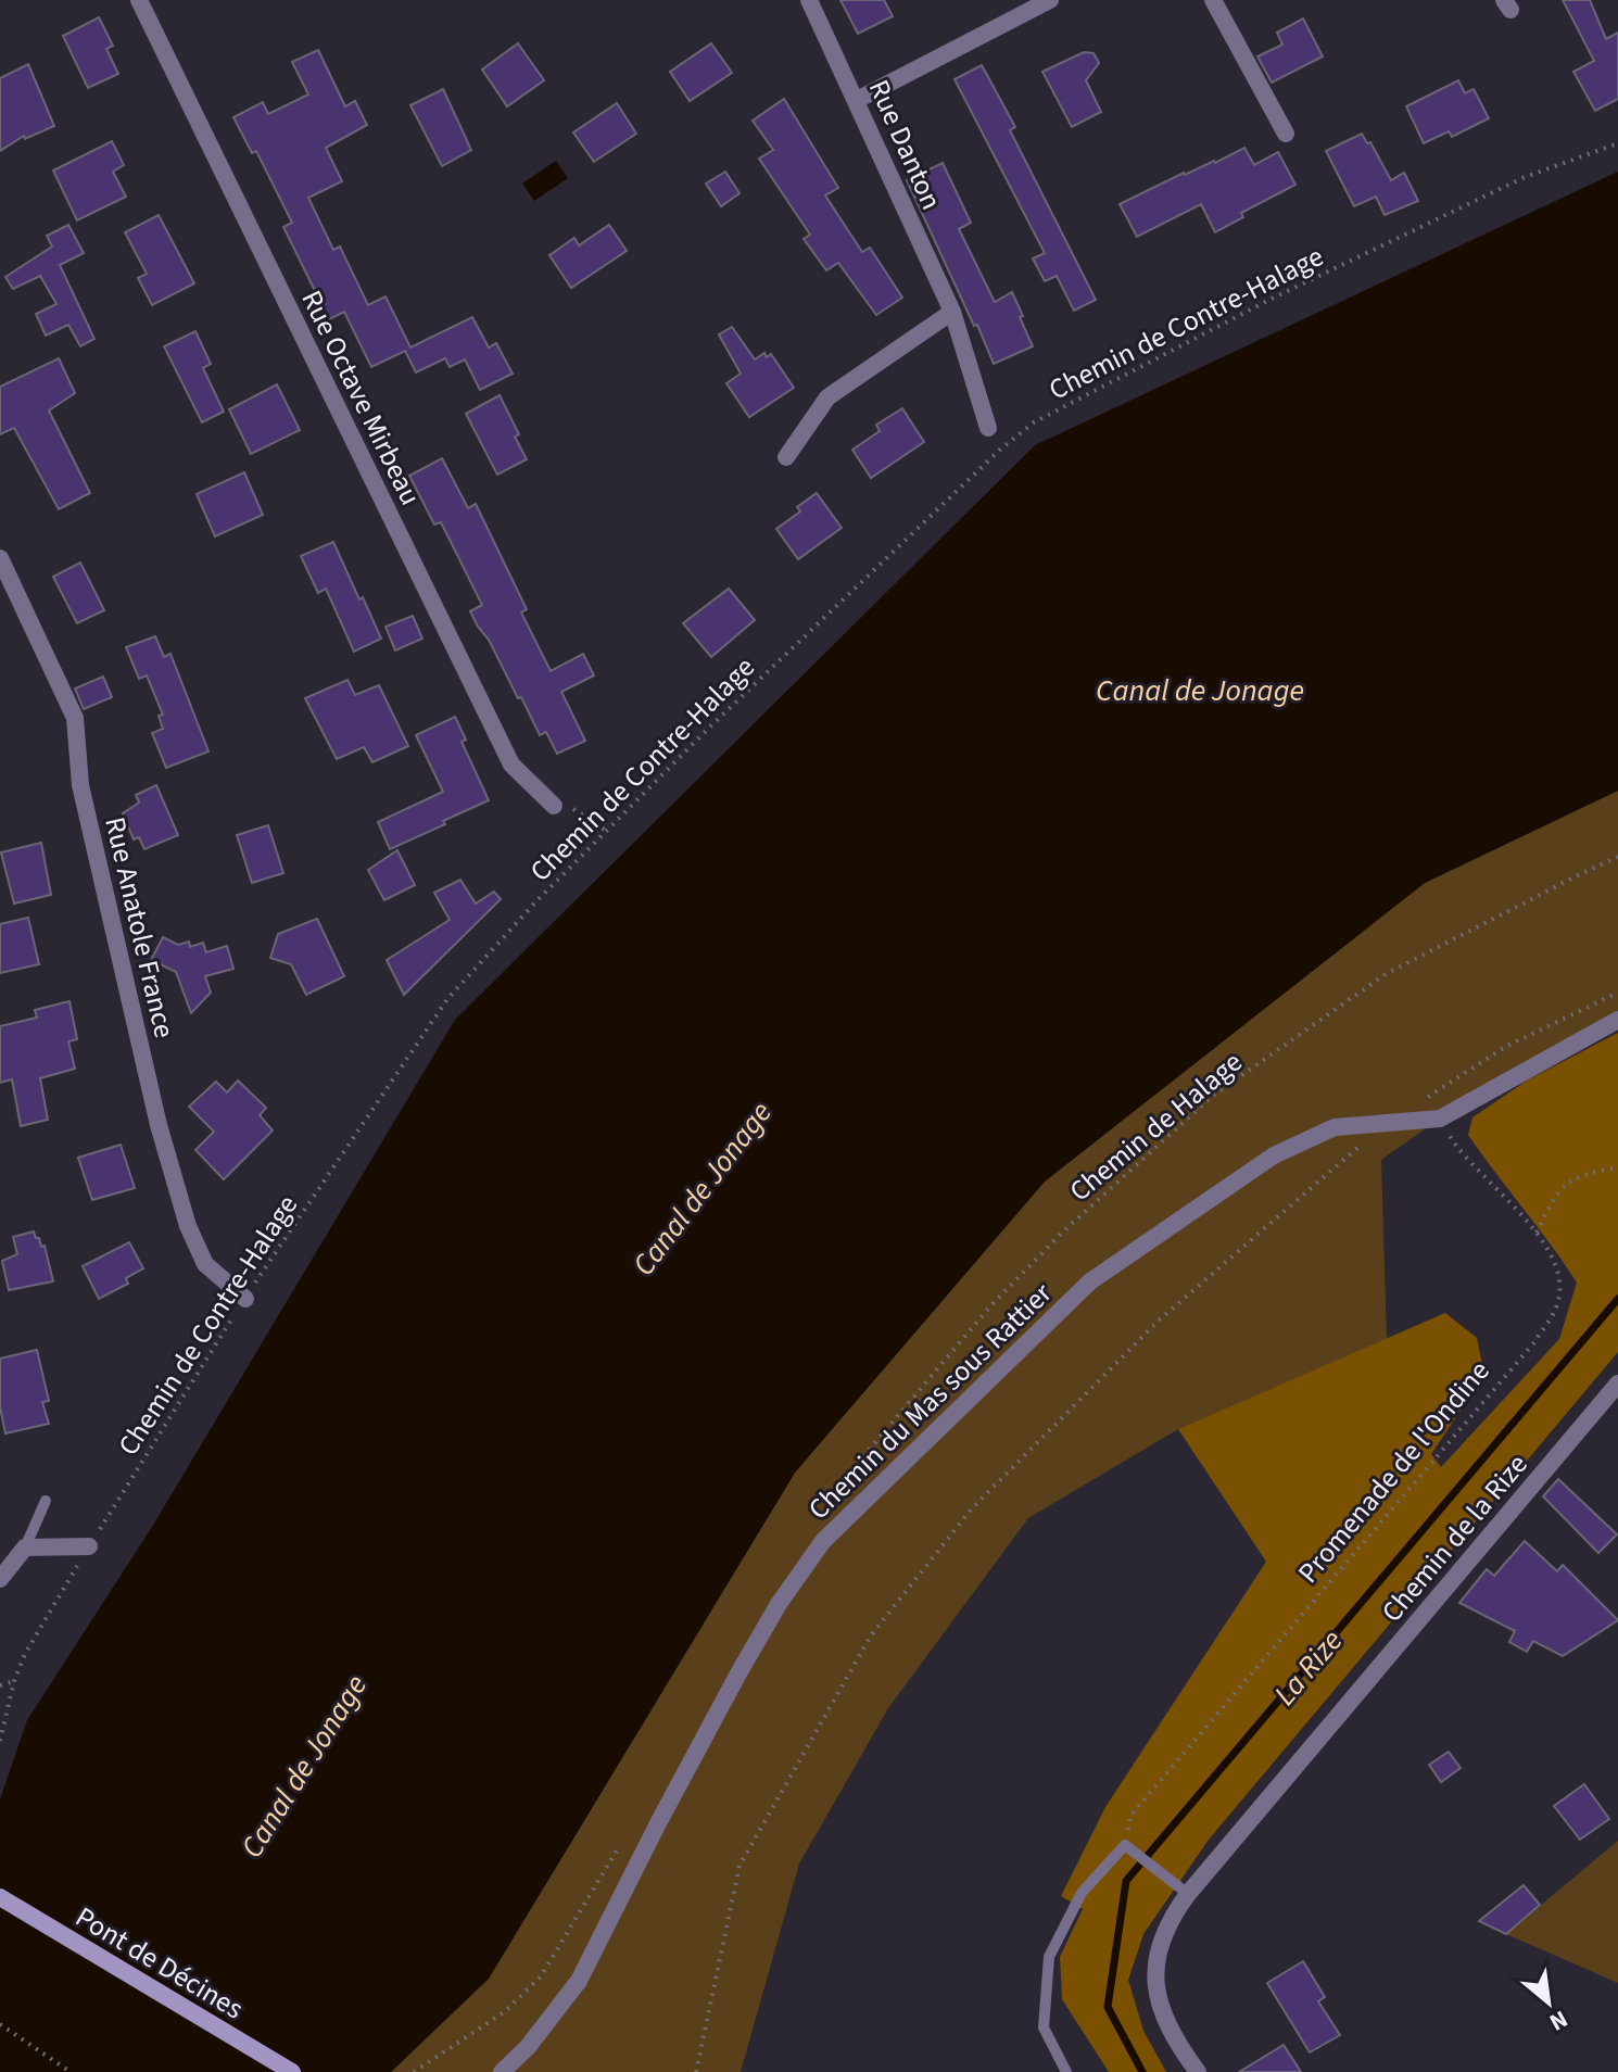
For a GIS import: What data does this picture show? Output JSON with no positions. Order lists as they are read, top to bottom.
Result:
{
  "streets": {
    "street": [
      "Rue Danton",
      "Rue Octave Mirbeau",
      "Rue Anatole France",
      "Chemin du Mas sous Rattier",
      "Chemin de la Rize",
      "Pont de Décines"
    ],
    "path": ["Chemin de Contre-Halage", "Chemin de Halage", "Promenade de l'Ondine"]
  },
  "crossings": [
    ["Chemin de Contre-Halage", "Rue Anatole France"],
    ["Chemin du Mas sous Rattier", "Promenade de l'Ondine"]
  ],
  "water": ["Canal de Jonage", "La Rize"],
  "north": "bottom right"
}
